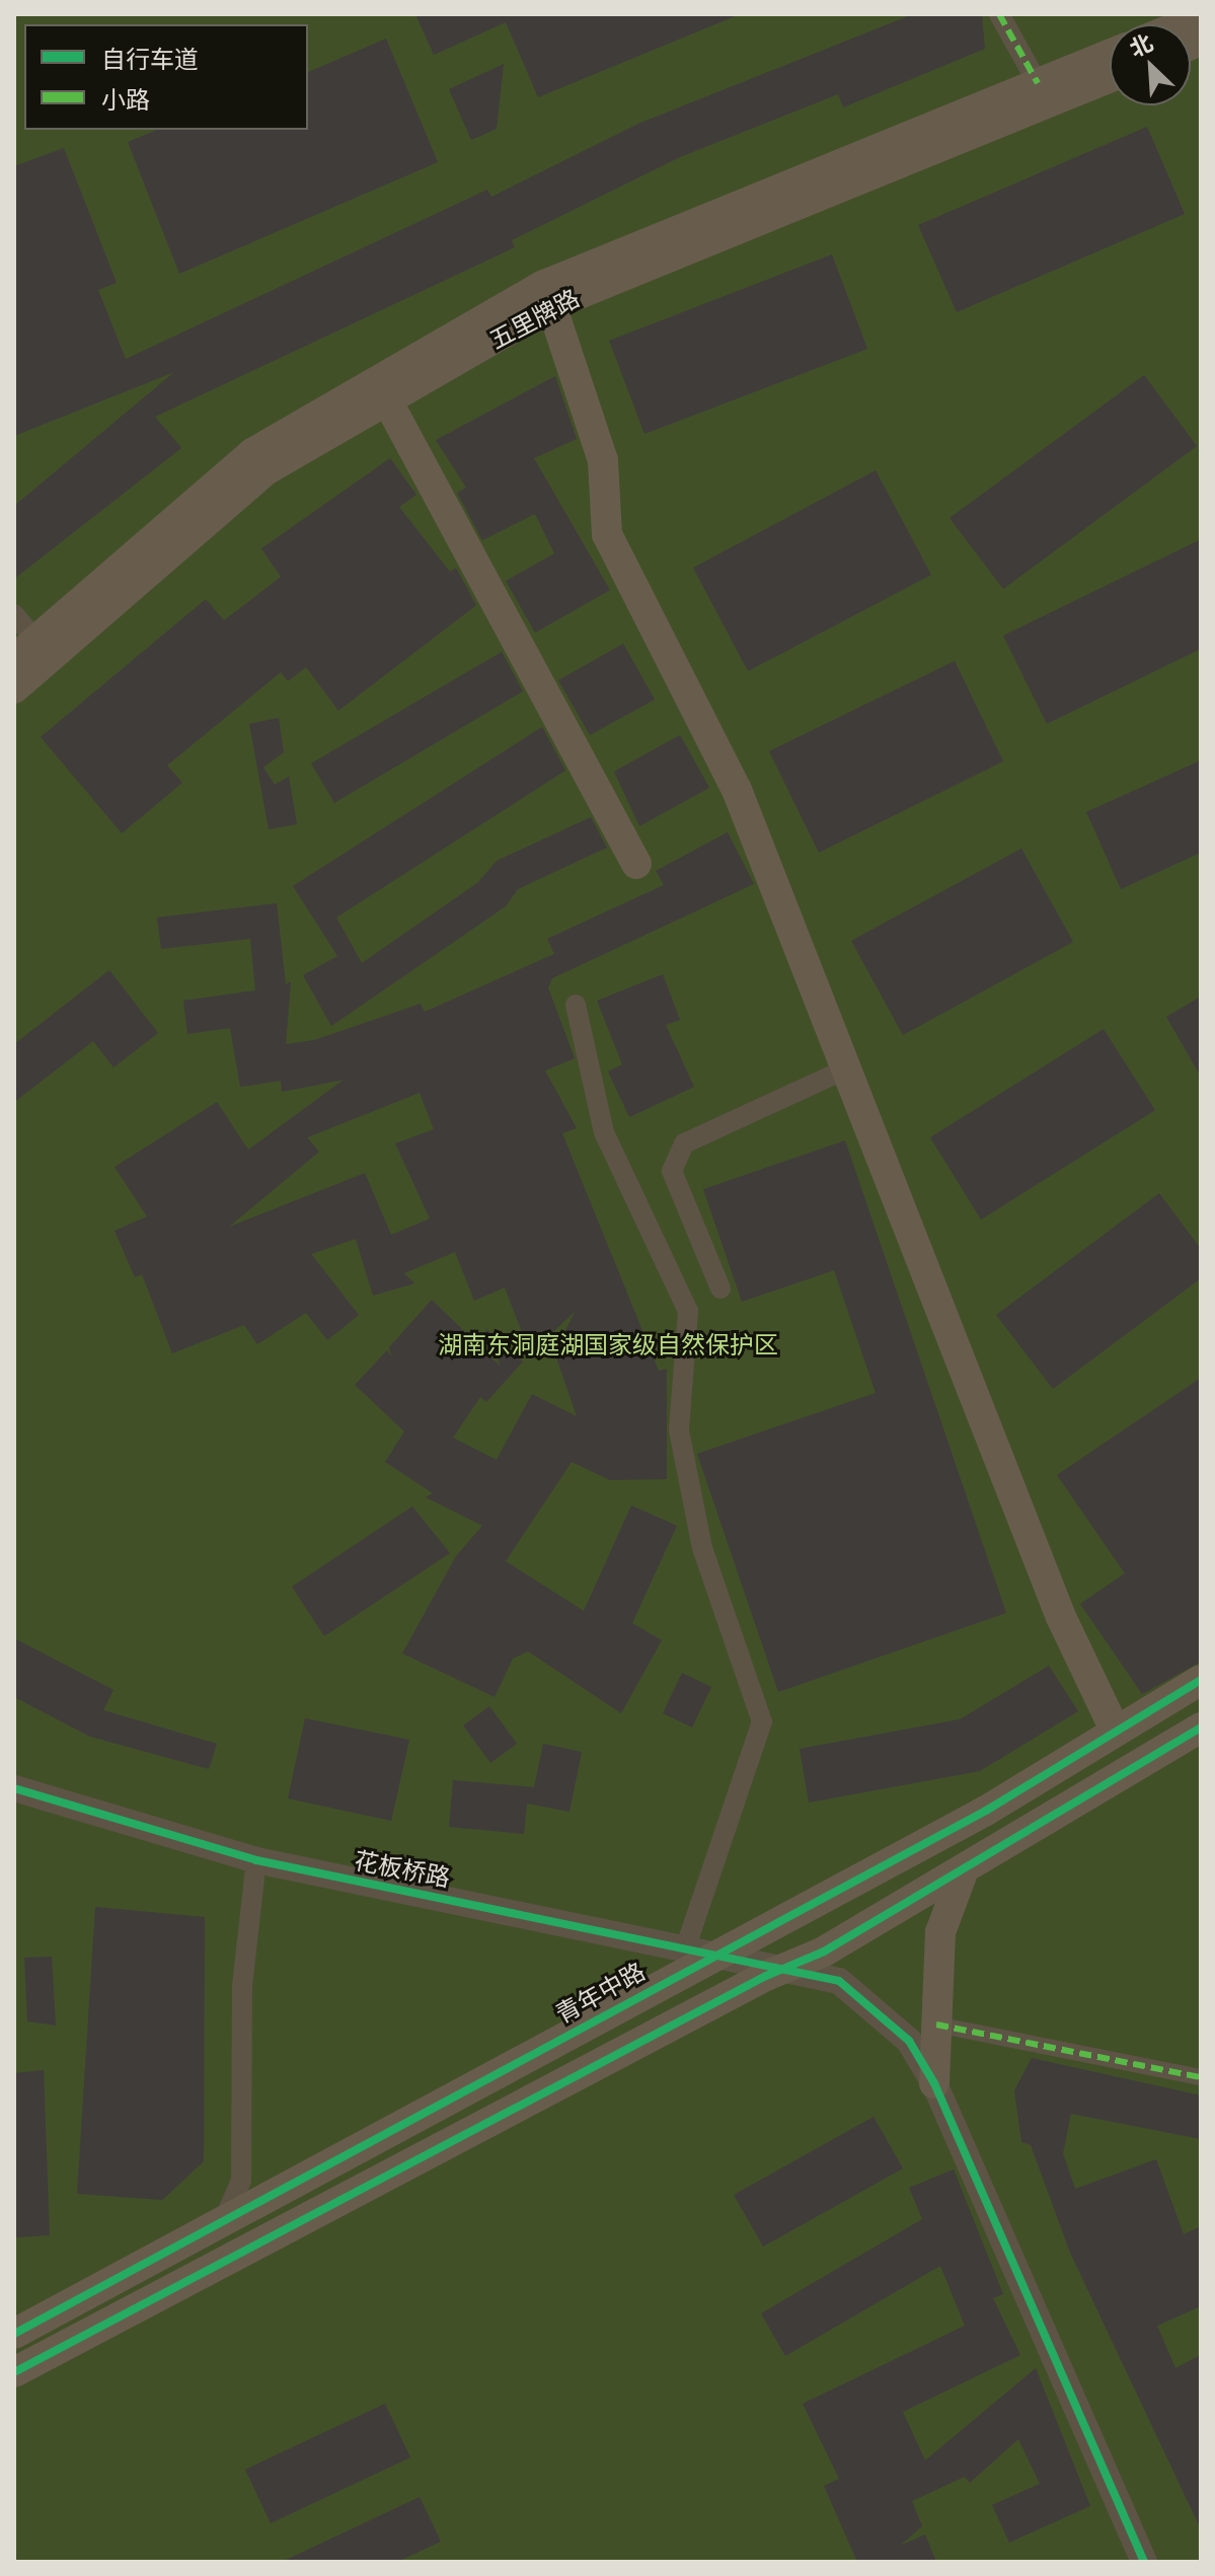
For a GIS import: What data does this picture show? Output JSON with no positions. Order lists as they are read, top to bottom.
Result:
{
  "streets": {
    "main road": ["五里牌路", "青年中路"],
    "street": ["花板桥路"]
  },
  "crossings": [
    ["花板桥路", "青年中路"]
  ],
  "parks": ["湖南东洞庭湖国家级自然保护区"],
  "legend": ["自行车道", "小路"],
  "north": "top left"
}
